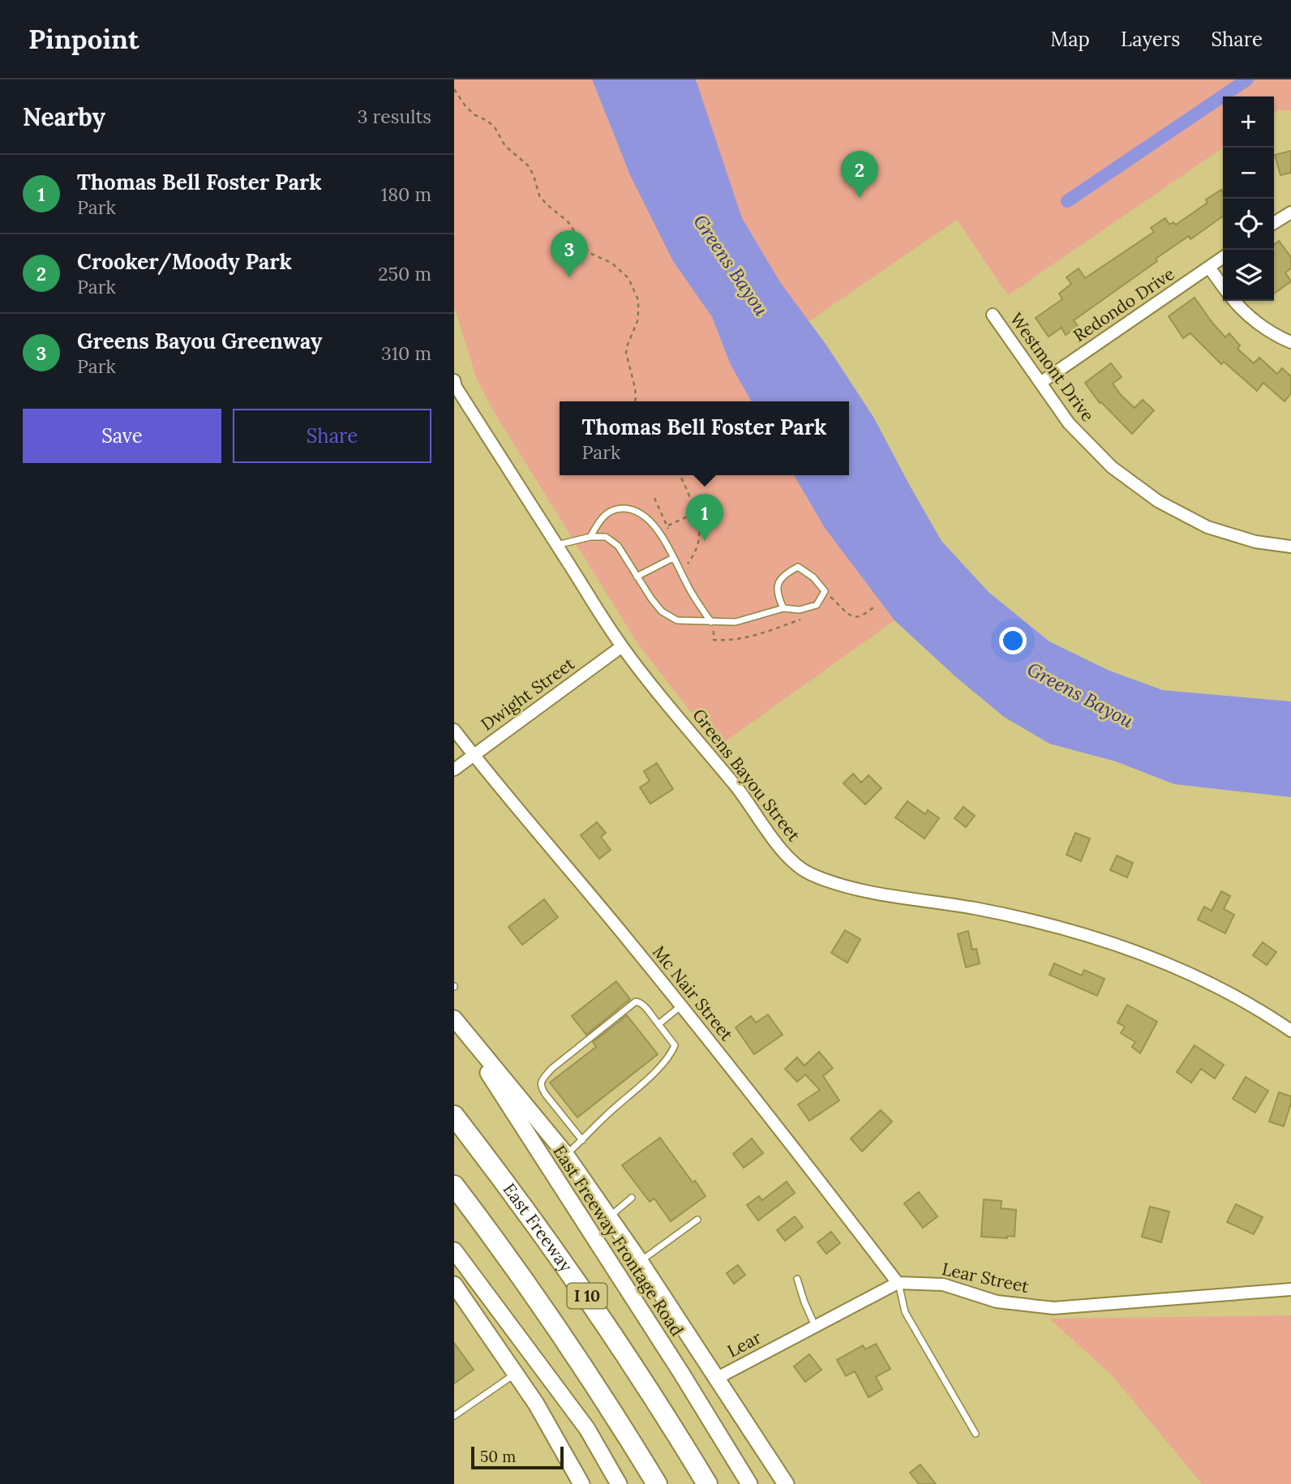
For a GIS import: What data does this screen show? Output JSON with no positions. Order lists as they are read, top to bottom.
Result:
{
  "streets": {
    "highway": ["East Freeway", "I 10"],
    "main road": ["East Freeway Frontage Road"],
    "street": [
      "Redondo Drive",
      "Westmont Drive",
      "Dwight Street",
      "Greens Bayou Street",
      "Mc Nair Street",
      "Lear Street",
      "Lear"
    ]
  },
  "crossings": [
    ["Redondo Drive", "Westmont Drive"],
    ["Dwight Street", "Greens Bayou Street"],
    ["Dwight Street", "Mc Nair Street"],
    ["Mc Nair Street", "Lear Street"],
    ["Lear Street", "Lear"]
  ],
  "water": ["Greens Bayou"],
  "scale_bar": "50 m",
  "page": {
    "header": "Pinpoint",
    "nav": ["Map", "Layers", "Share"],
    "heading": ["Nearby", "3 results"],
    "map_buttons": ["+", "−"],
    "pins": ["2", "3", "1"],
    "list": [
      {
        "mark": "1",
        "name": "Thomas Bell Foster Park",
        "note": "Park",
        "value": "180 m"
      },
      {
        "mark": "2",
        "name": "Crooker/Moody Park",
        "note": "Park",
        "value": "250 m"
      },
      {
        "mark": "3",
        "name": "Greens Bayou Greenway",
        "note": "Park",
        "value": "310 m"
      }
    ],
    "buttons": ["Save", "Share"],
    "popup": ["Thomas Bell Foster Park", "Park"],
    "scale": "50 m"
  }
}
